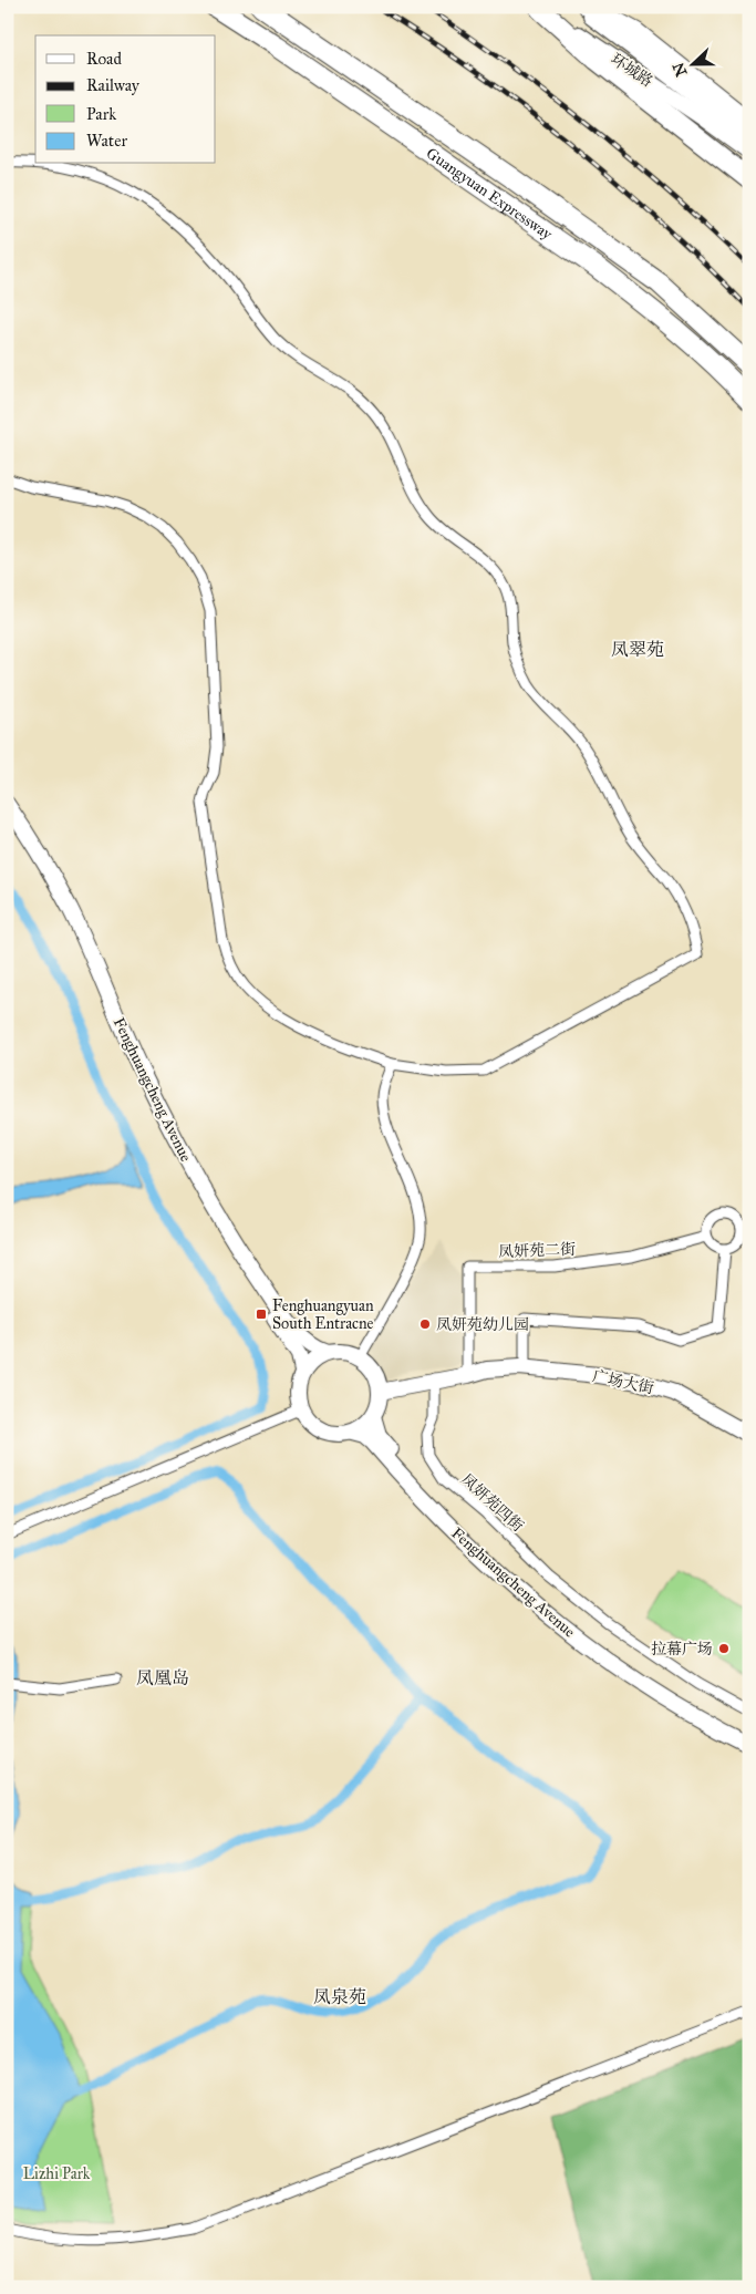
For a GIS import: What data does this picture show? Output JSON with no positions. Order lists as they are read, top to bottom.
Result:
{
  "streets": {
    "highway": ["Guangyuan Expressway"],
    "main road": ["环城路", "Fenghuangcheng Avenue", "广场大街"],
    "street": ["凤妍苑二街", "凤妍苑四街"]
  },
  "crossings": [
    ["Fenghuangcheng Avenue", "广场大街"],
    ["凤妍苑二街", "广场大街"],
    ["广场大街", "凤妍苑四街"]
  ],
  "districts": ["凤翠苑", "凤凰岛", "凤泉苑"],
  "parks": ["Lizhi Park"],
  "places": {
    "transit": ["Fenghuangyuan South Entracne"],
    "other": ["凤妍苑幼儿园", "拉幕广场"]
  },
  "legend": [
    "Road",
    "Railway",
    "Park",
    "Water"
  ],
  "north": "left"
}
